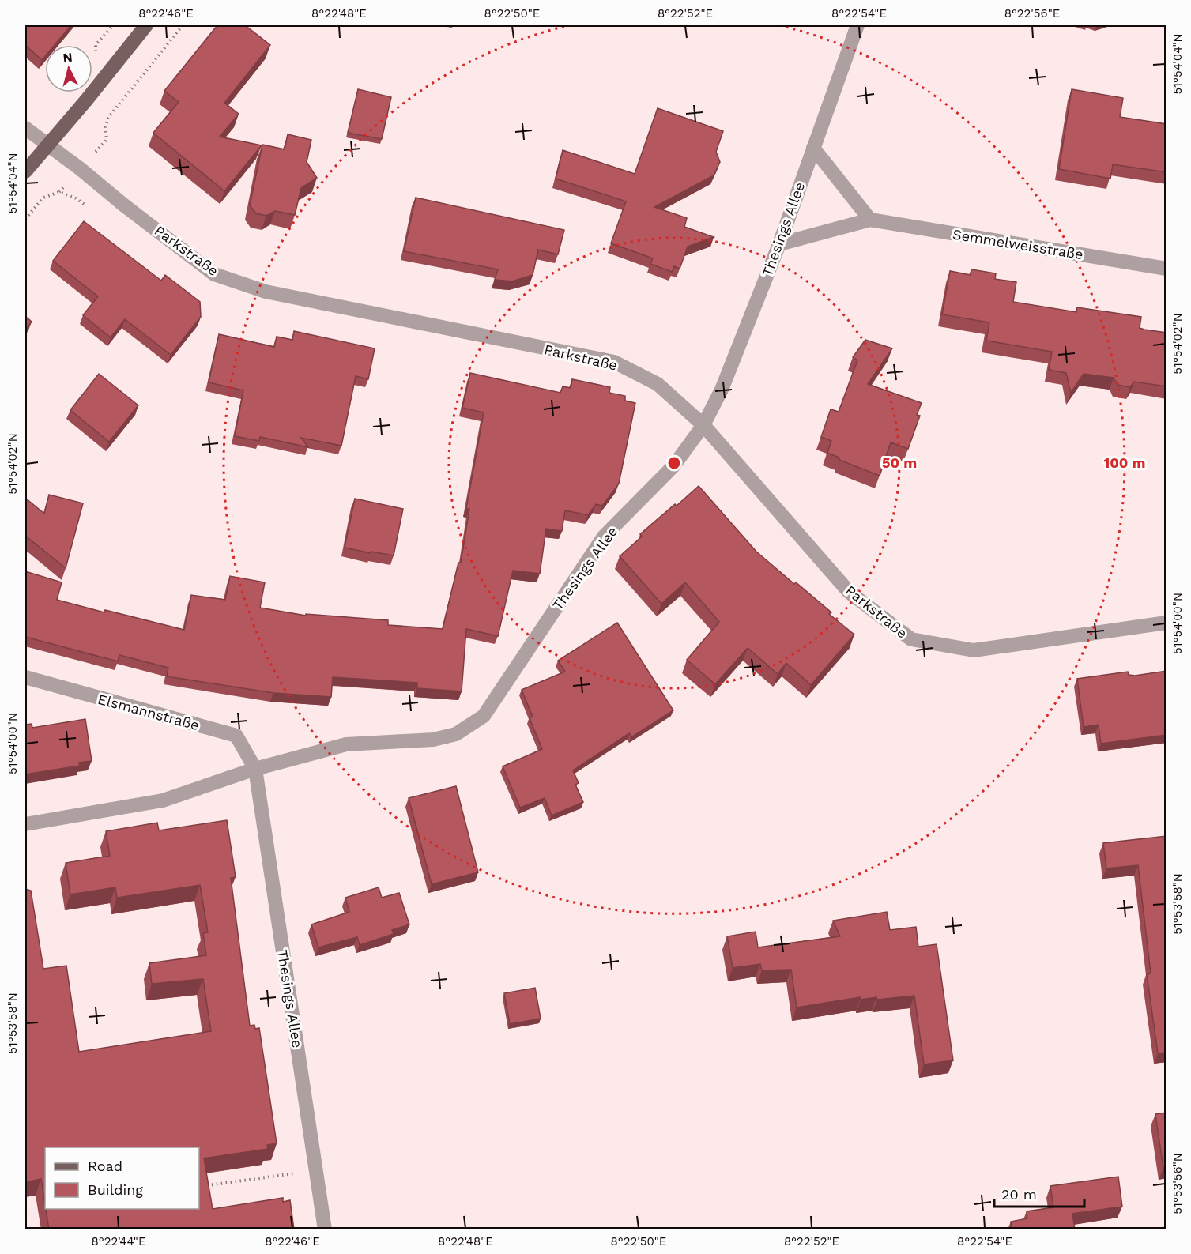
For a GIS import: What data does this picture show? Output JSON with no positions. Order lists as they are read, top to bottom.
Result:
{
  "streets": {
    "street": [
      "Thesings Allee",
      "Semmelweisstraße",
      "Parkstraße",
      "Elsmannstraße"
    ]
  },
  "crossings": [
    ["Thesings Allee", "Semmelweisstraße"],
    ["Thesings Allee", "Parkstraße"],
    ["Thesings Allee", "Elsmannstraße"]
  ],
  "legend": ["Road", "Building"],
  "scale_bar": "20 m",
  "north": "top",
  "coordinates": [
    "8°22'46\"E",
    "8°22'48\"E",
    "8°22'50\"E",
    "8°22'52\"E",
    "8°22'54\"E",
    "8°22'56\"E",
    "51°54'04\"N",
    "51°54'02\"N",
    "51°54'00\"N",
    "51°53'58\"N",
    "51°53'56\"N",
    "8°22'44\"E"
  ],
  "rings": ["50 m", "100 m"]
}
